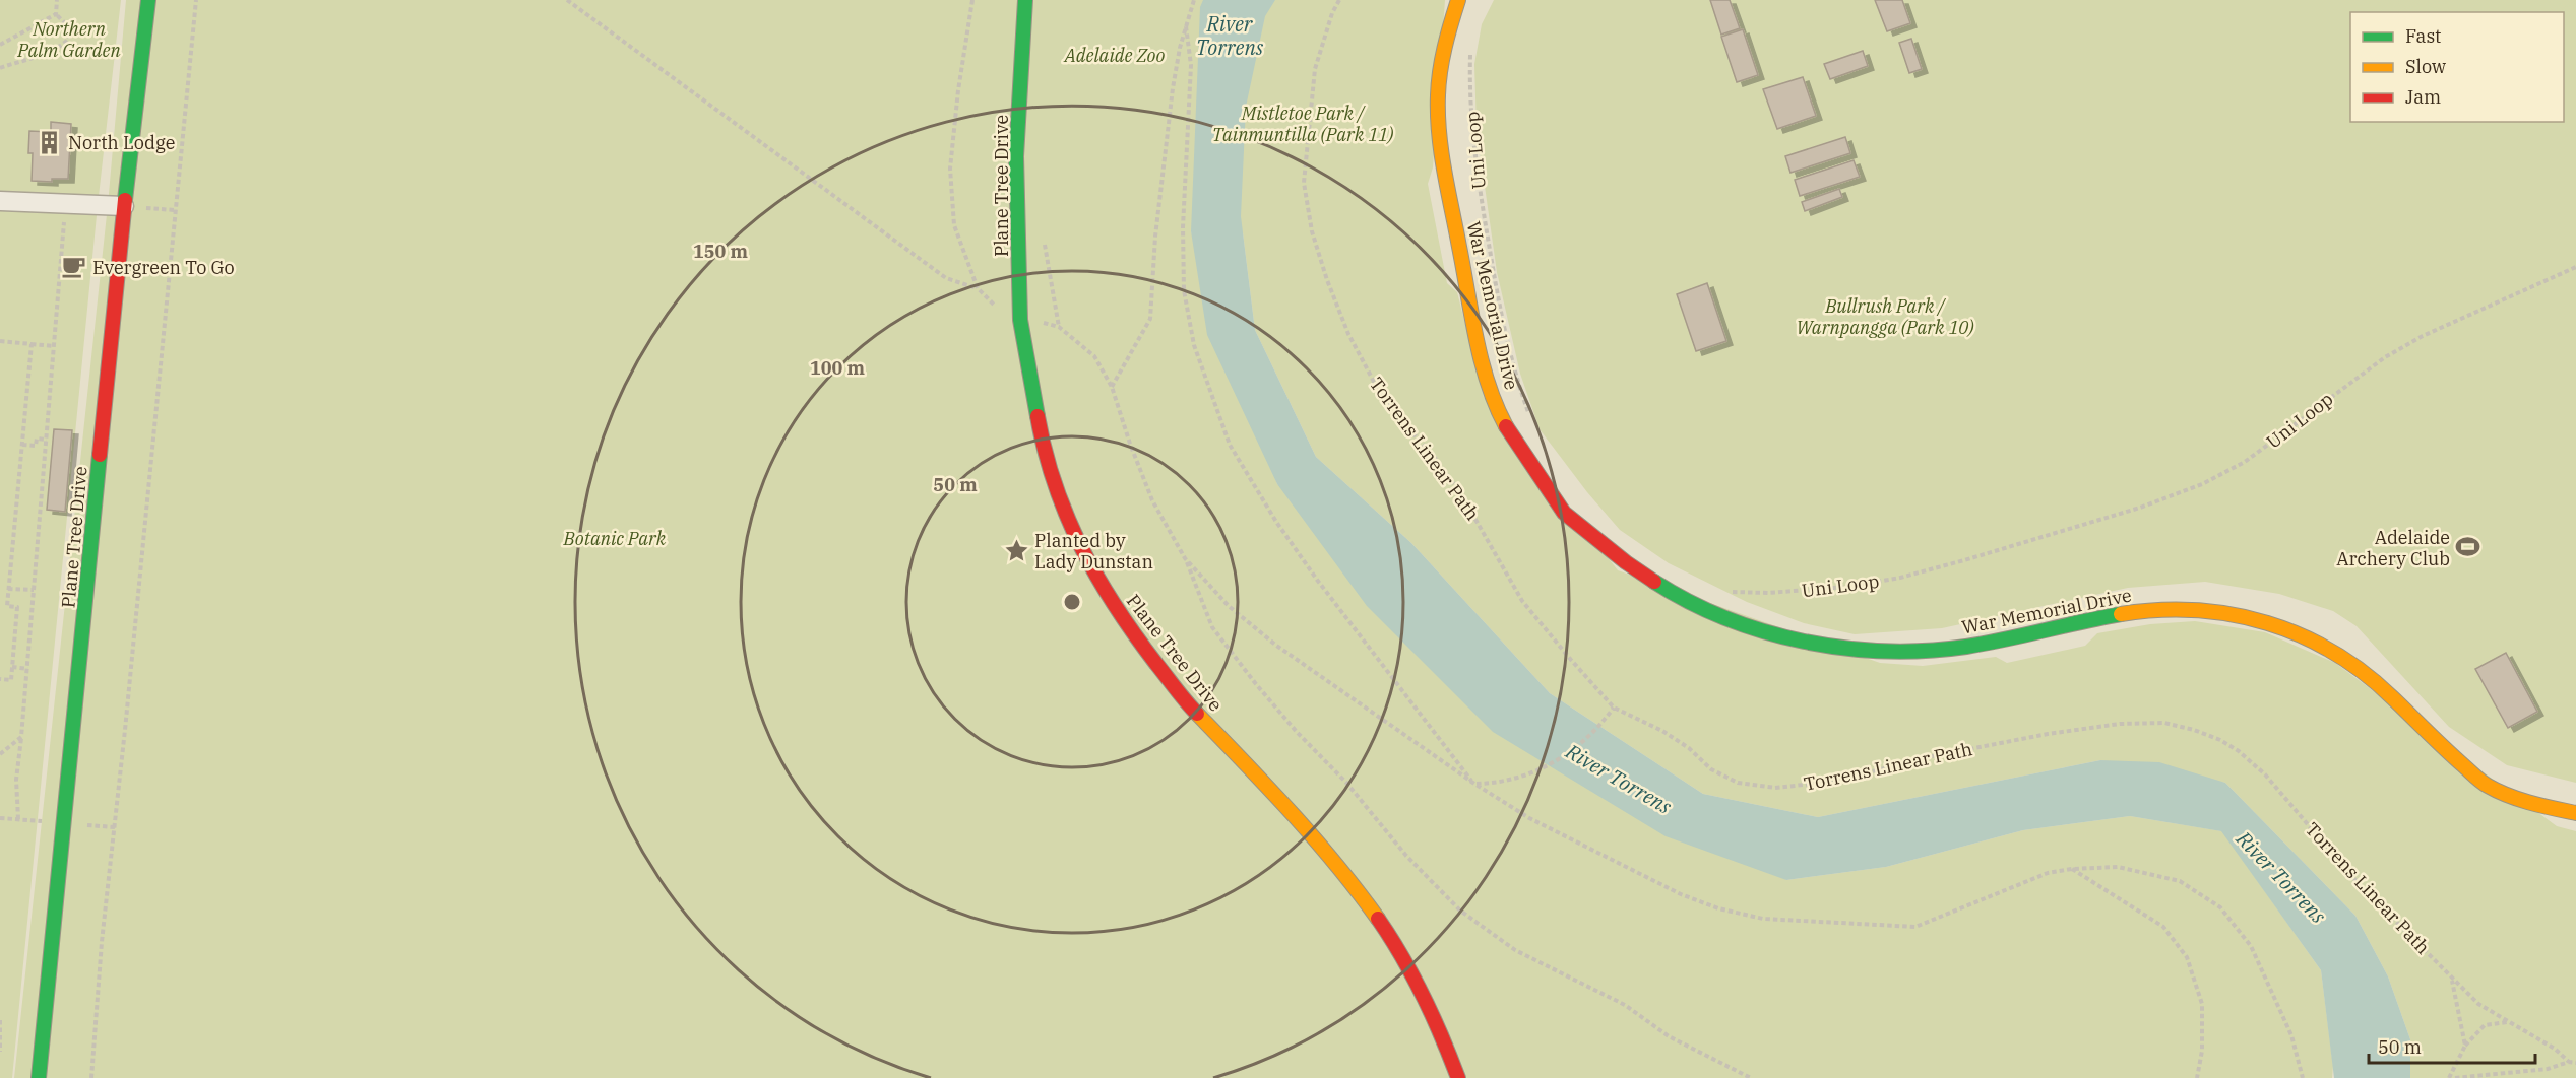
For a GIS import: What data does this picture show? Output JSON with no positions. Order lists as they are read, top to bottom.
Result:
{
  "streets": {
    "street": ["Plane Tree Drive", "War Memorial Drive"],
    "path": ["Uni Loop", "Torrens Linear Path"]
  },
  "water": ["River Torrens"],
  "parks": [
    "Northern Palm Garden",
    "Adelaide Zoo",
    "Mistletoe Park / Tainmuntilla (Park 11)",
    "Bullrush Park / Warnpangga (Park 10)",
    "Botanic Park"
  ],
  "places": {
    "building": ["North Lodge"],
    "cafe": ["Evergreen To Go"],
    "sports": ["Adelaide Archery Club"],
    "place": ["Planted by Lady Dunstan"]
  },
  "legend": ["Fast", "Slow", "Jam"],
  "scale_bar": "50 m",
  "rings": ["150 m", "100 m", "50 m"]
}
